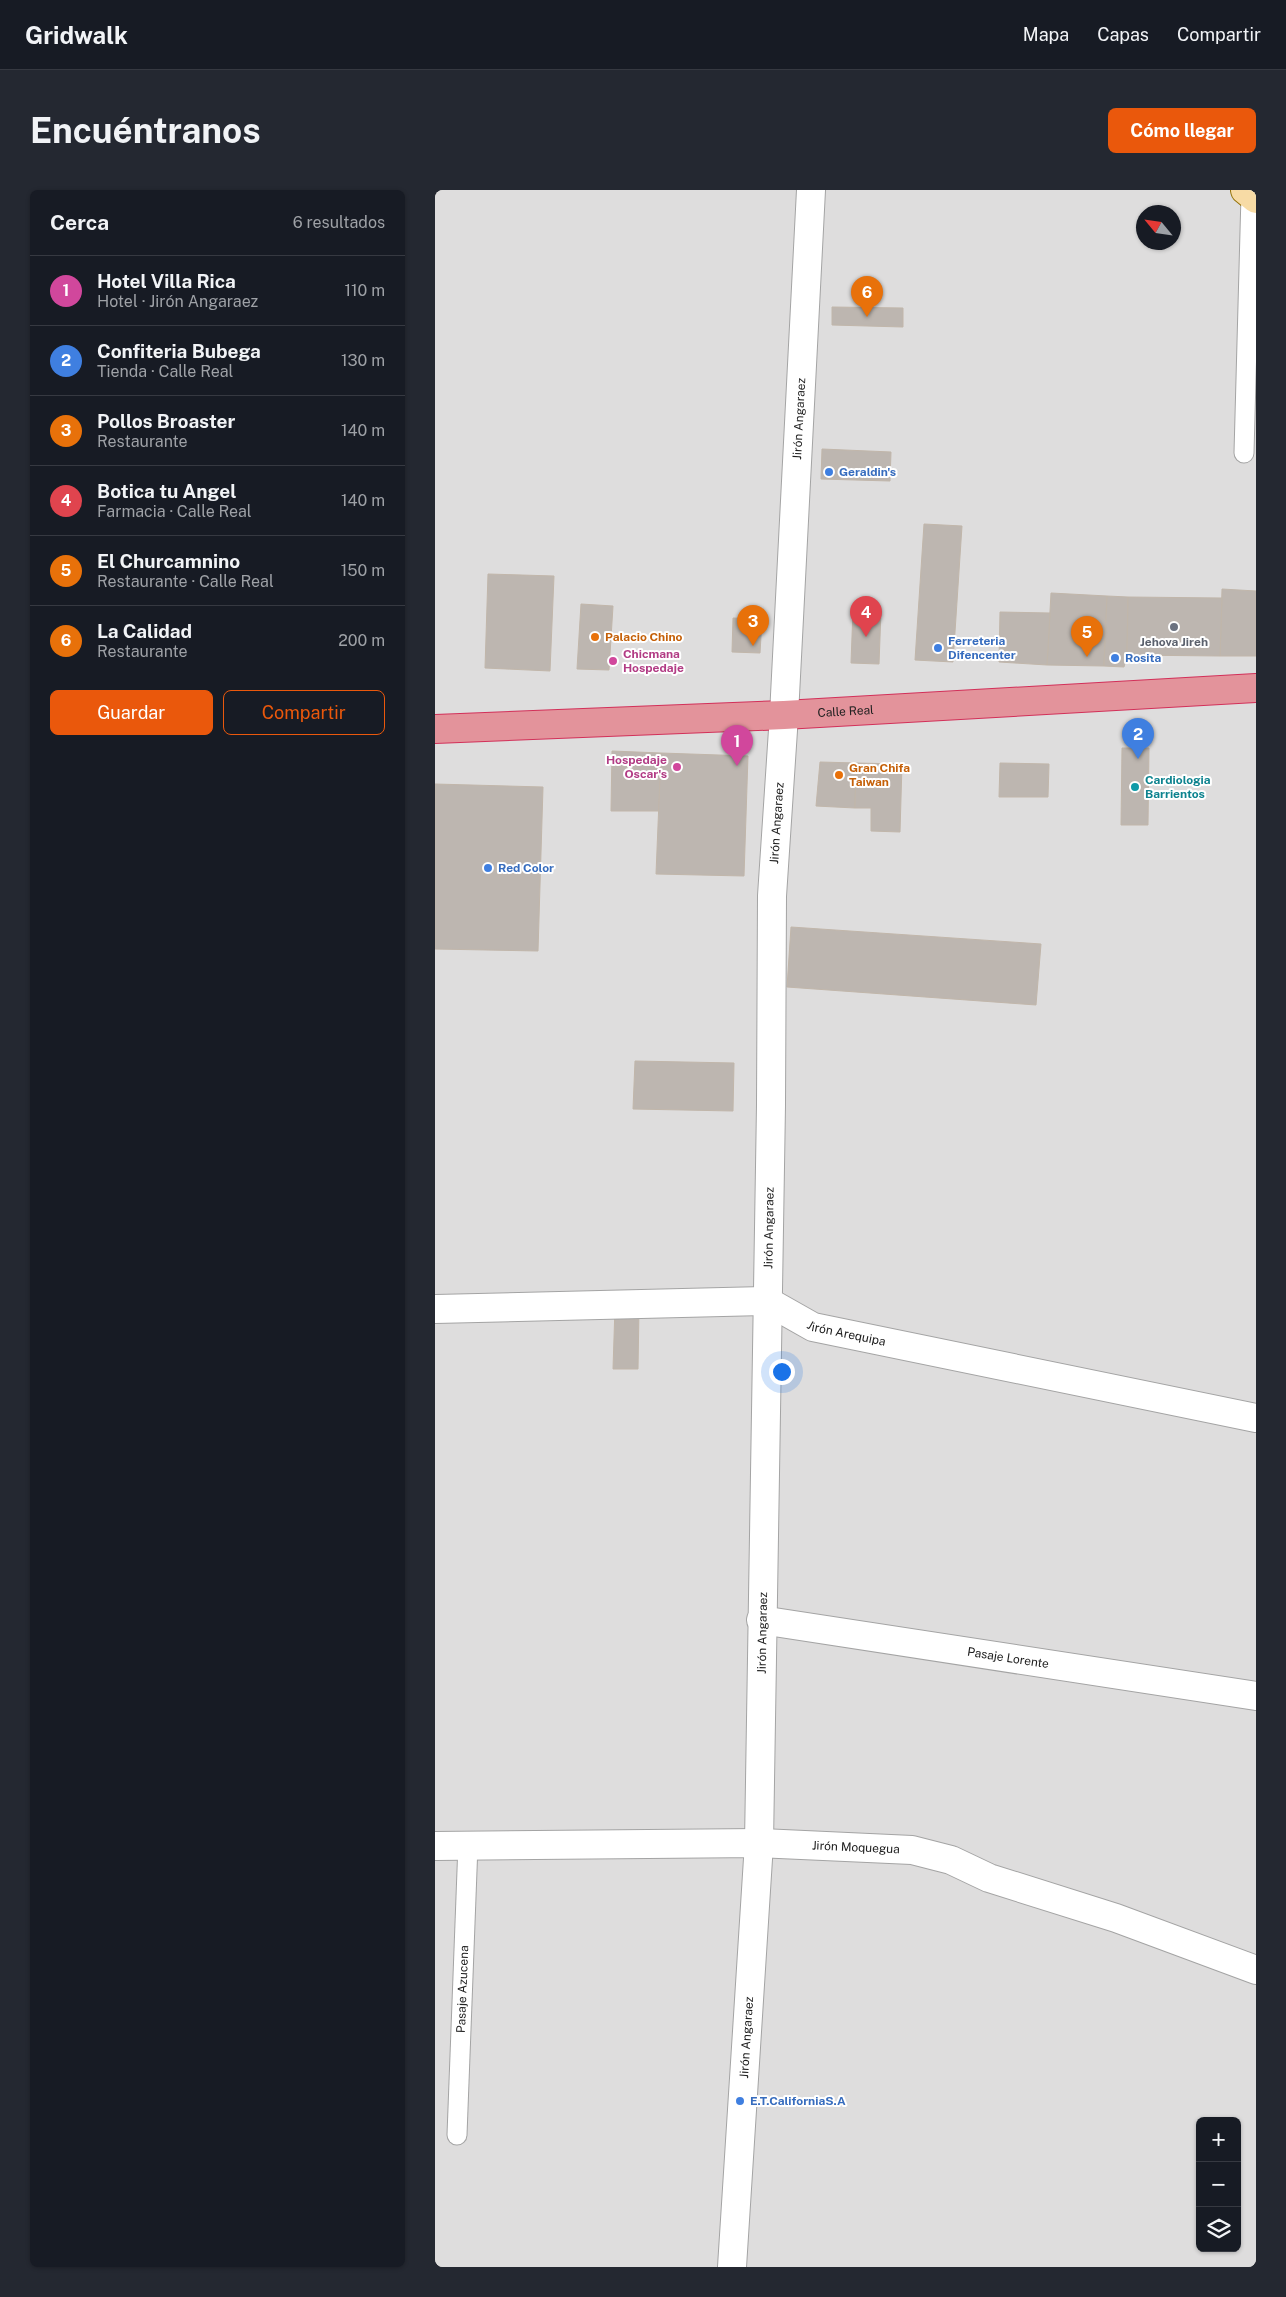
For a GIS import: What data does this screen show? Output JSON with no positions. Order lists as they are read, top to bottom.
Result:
{
  "streets": {
    "highway": ["Calle Real"],
    "street": [
      "Jirón Angaraez",
      "Jirón Arequipa",
      "Pasaje Lorente",
      "Jirón Moquegua"
    ],
    "lane": ["Pasaje Azucena"]
  },
  "crossings": [
    ["Jirón Angaraez", "Calle Real"],
    ["Jirón Angaraez", "Jirón Arequipa"],
    ["Jirón Angaraez", "Pasaje Lorente"],
    ["Jirón Angaraez", "Jirón Moquegua"],
    ["Jirón Moquegua", "Pasaje Azucena"]
  ],
  "places": [
    "Geraldin's",
    "Jehova Jireh",
    "Palacio Chino",
    "Ferreteria Difencenter",
    "Rosita",
    "Chicmana Hospedaje",
    "Hospedaje Oscar's",
    "Gran Chifa Taiwan",
    "Cardiologia Barrientos",
    "Red Color",
    "E.T.CaliforniaS.A"
  ],
  "north": "top left",
  "page": {
    "header": "Gridwalk",
    "nav": ["Mapa", "Capas", "Compartir"],
    "buttons": [
      "Cómo llegar",
      ["Guardar", "Compartir"]
    ],
    "title": "Encuéntranos",
    "heading": ["Cerca", "6 resultados"],
    "list": [
      {
        "mark": "1",
        "name": "Hotel Villa Rica",
        "note": "Hotel · Jirón Angaraez",
        "value": "110 m"
      },
      {
        "mark": "2",
        "name": "Confiteria Bubega",
        "note": "Tienda · Calle Real",
        "value": "130 m"
      },
      {
        "mark": "3",
        "name": "Pollos Broaster",
        "note": "Restaurante",
        "value": "140 m"
      },
      {
        "mark": "4",
        "name": "Botica tu Angel",
        "note": "Farmacia · Calle Real",
        "value": "140 m"
      },
      {
        "mark": "5",
        "name": "El Churcamnino",
        "note": "Restaurante · Calle Real",
        "value": "150 m"
      },
      {
        "mark": "6",
        "name": "La Calidad",
        "note": "Restaurante",
        "value": "200 m"
      }
    ],
    "pins": [
      "6",
      "4",
      "3",
      "5",
      "2",
      "1"
    ],
    "map_buttons": ["+", "−"]
  }
}
